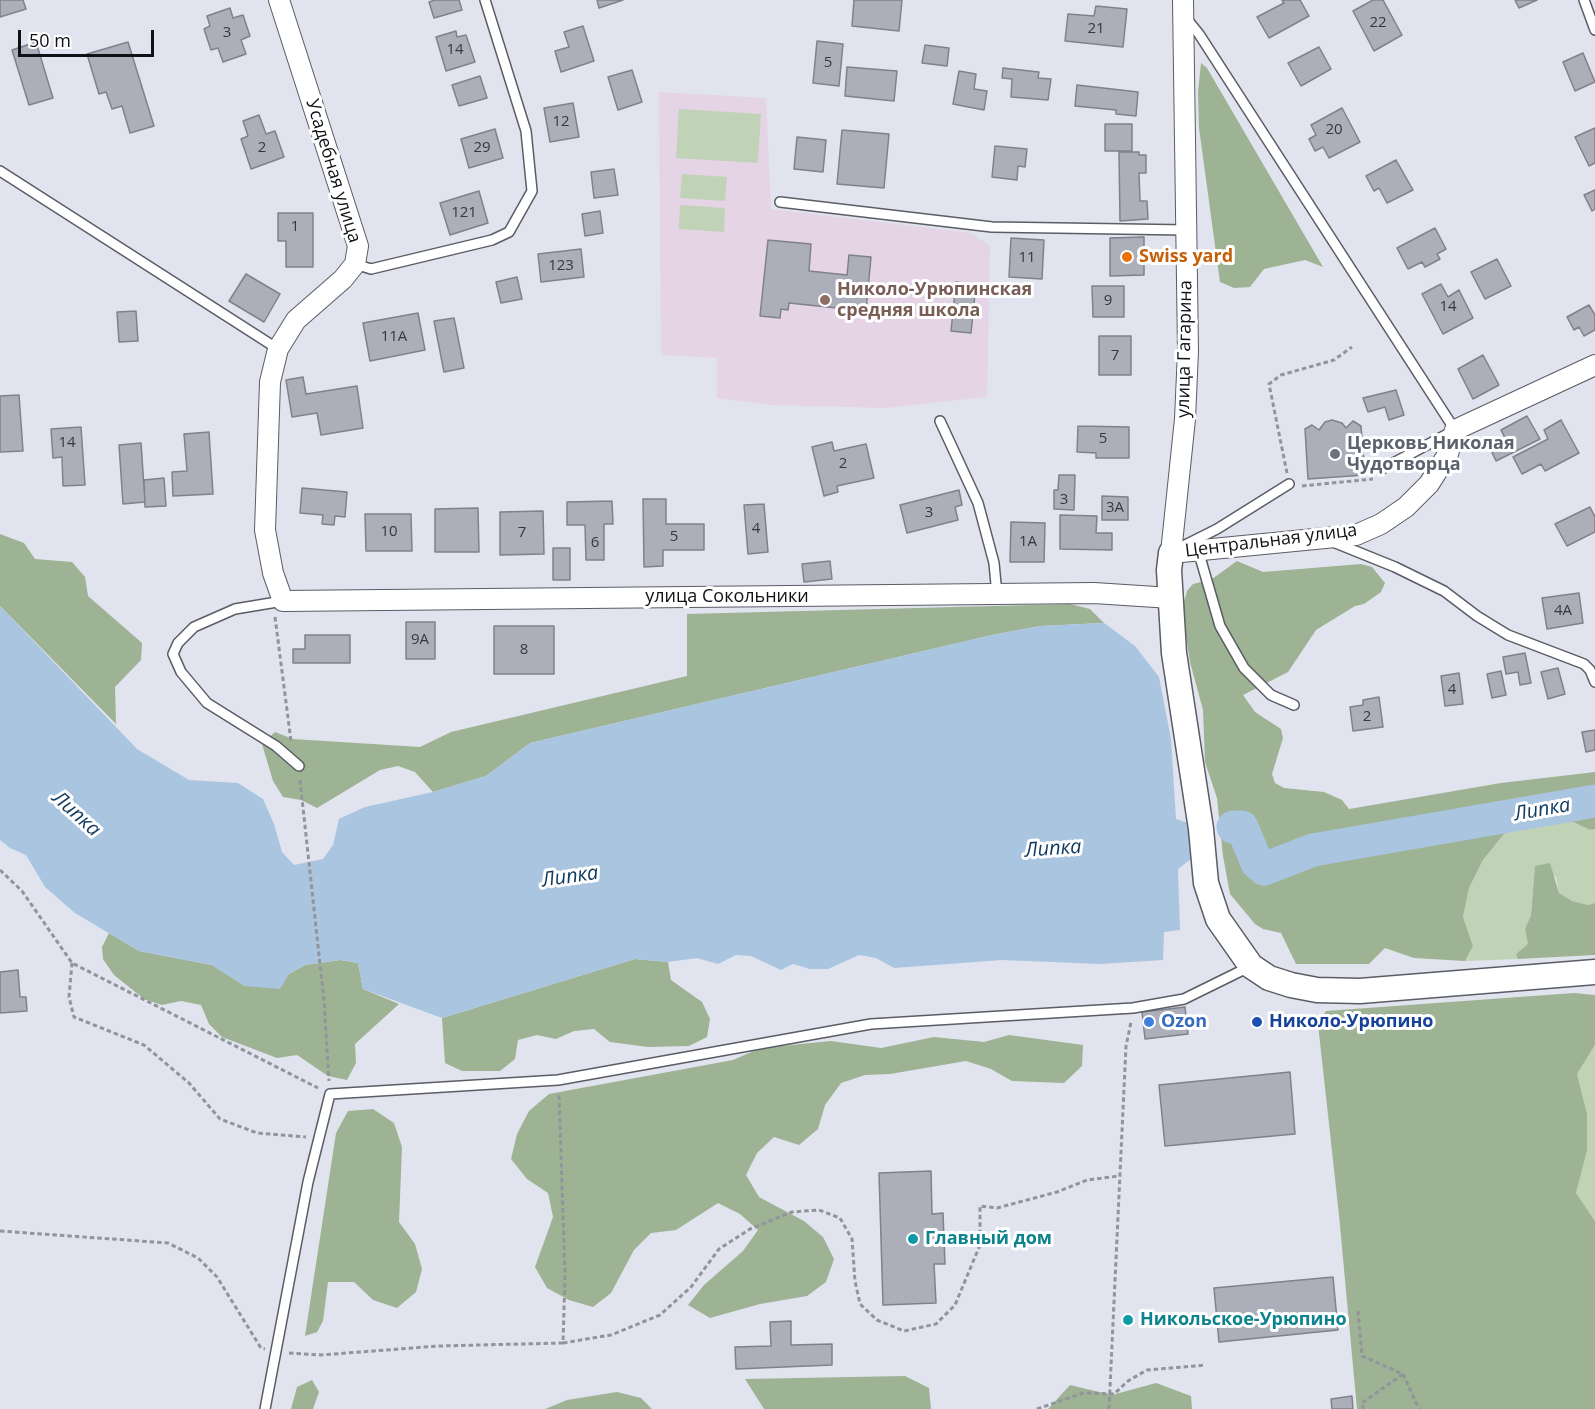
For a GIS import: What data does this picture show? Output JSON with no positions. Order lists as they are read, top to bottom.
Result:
{
  "streets": {
    "street": [
      "Усадебная улица",
      "улица Гагарина",
      "Центральная улица",
      "улица Сокольники"
    ]
  },
  "crossings": [
    ["Усадебная улица", "улица Сокольники"],
    ["улица Гагарина", "Центральная улица"]
  ],
  "water": ["Липка"],
  "places": [
    "Swiss yard",
    "Николо-Урюпинская средняя школа",
    "Церковь Николая Чудотворца",
    "Ozon",
    "Николо-Урюпино",
    "Главный дом",
    "Никольское-Урюпино"
  ],
  "house_numbers": [
    "22",
    "21",
    "3",
    "14",
    "5",
    "12",
    "20",
    "2",
    "29",
    "121",
    "1",
    "11",
    "123",
    "9",
    "14",
    "11А",
    "7",
    "5",
    "14",
    "2",
    "3",
    "3А",
    "3",
    "4",
    "10",
    "7",
    "5",
    "1А",
    "6",
    "4А",
    "9А",
    "8",
    "4",
    "2"
  ],
  "scale_bar": "50 m"
}
